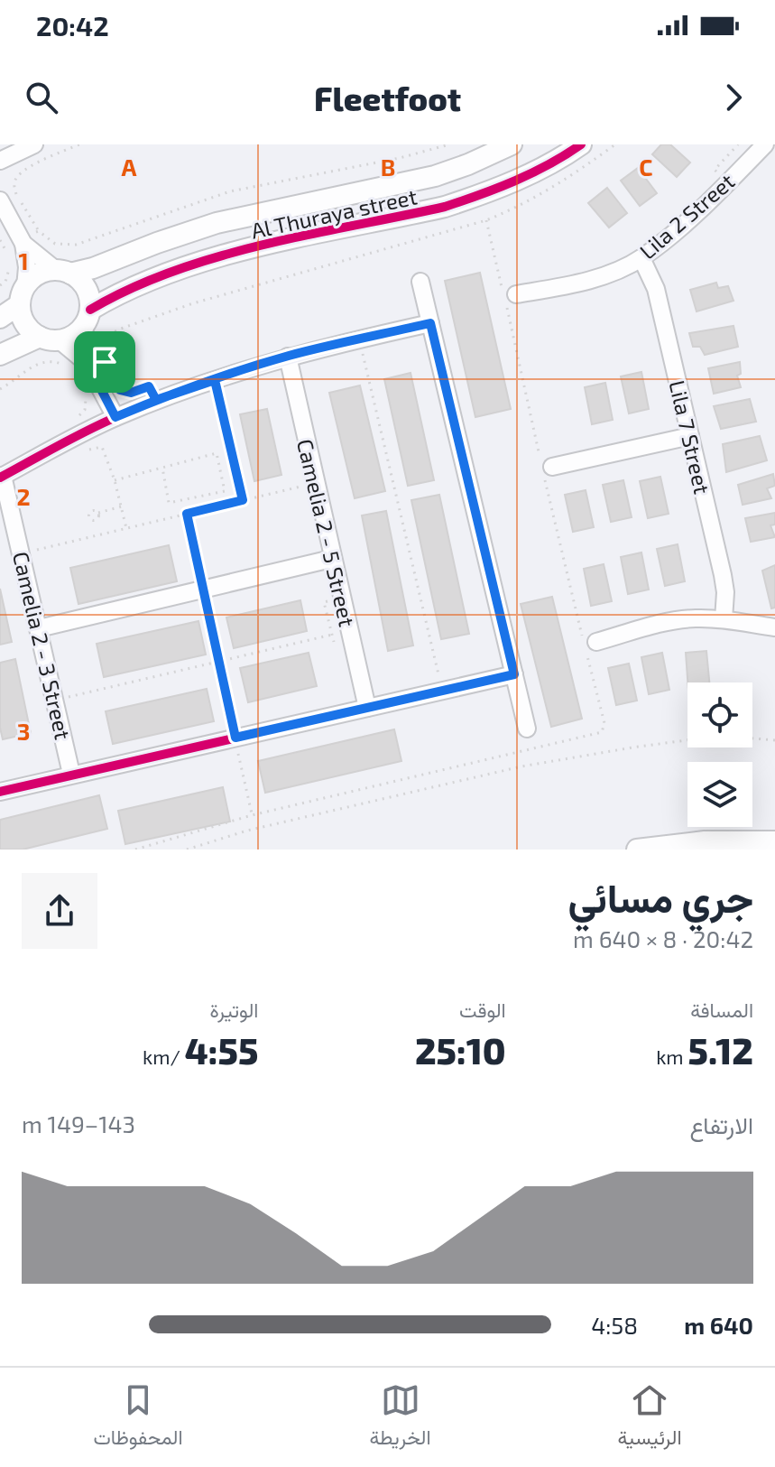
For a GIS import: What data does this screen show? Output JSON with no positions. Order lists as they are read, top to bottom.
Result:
{
  "streets": {
    "street": [
      "Al Thuraya street",
      "Lila 2 Street",
      "Lila 7 Street",
      "Camelia 2 - 5 Street",
      "Camelia 2 - 3 Street"
    ]
  },
  "crossings": [
    ["Lila 2 Street", "Lila 7 Street"]
  ],
  "page": {
    "status": "20:42",
    "header": "Fleetfoot",
    "heading": ["جري مسائي", "20:42 · 8 × 640 m"],
    "stats": [
      ["المسافة", "5.12 km"],
      ["الوقت", "25:10"],
      ["الوتيرة", "4:55 /km"]
    ],
    "chart": ["الارتفاع", "143–149 m"],
    "list": [
      {
        "name": "640 m",
        "note": "4:58"
      }
    ],
    "tabs": ["الرئيسية", "الخريطة", "المحفوظات"]
  },
  "grid": {
    "columns": ["A", "B", "C"],
    "rows": ["1", "2", "3"]
  }
}
